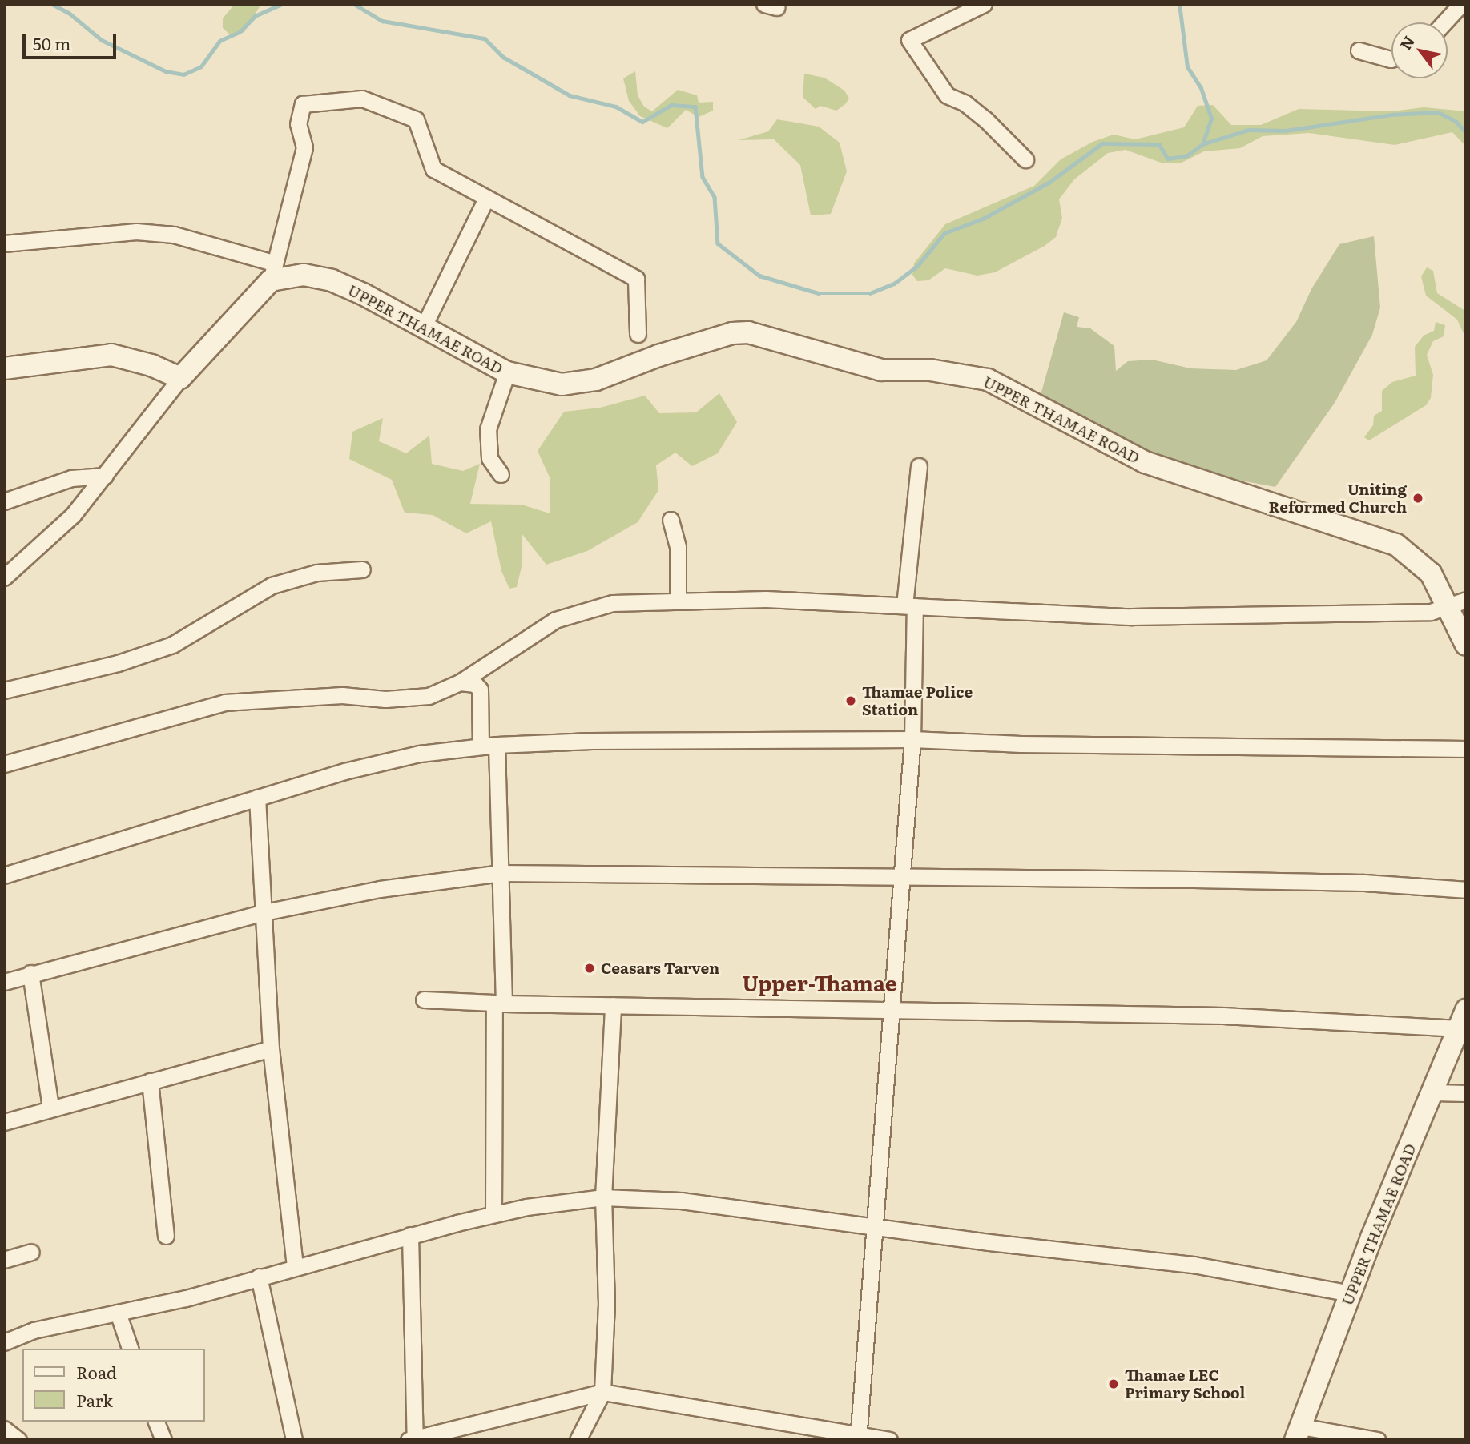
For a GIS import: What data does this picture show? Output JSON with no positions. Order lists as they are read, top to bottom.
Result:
{
  "streets": {
    "street": ["UPPER THAMAE ROAD"]
  },
  "districts": ["Upper-Thamae"],
  "places": [
    "Uniting Reformed Church",
    "Thamae Police Station",
    "Ceasars Tarven",
    "Thamae LEC Primary School"
  ],
  "legend": ["Road", "Park"],
  "scale_bar": "50 m",
  "north": "top left"
}
